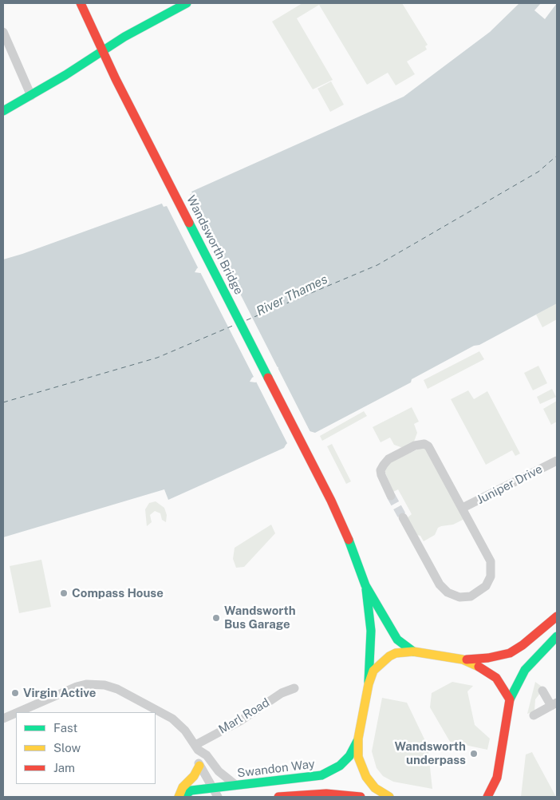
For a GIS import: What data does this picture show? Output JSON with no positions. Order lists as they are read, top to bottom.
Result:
{
  "streets": {
    "main road": ["Wandsworth Bridge", "Swandon Way"],
    "street": ["Juniper Drive", "Marl Road"]
  },
  "water": ["River Thames"],
  "places": [
    "Compass House",
    "Wandsworth Bus Garage",
    "Virgin Active",
    "Wandsworth underpass"
  ],
  "legend": ["Fast", "Slow", "Jam"]
}
